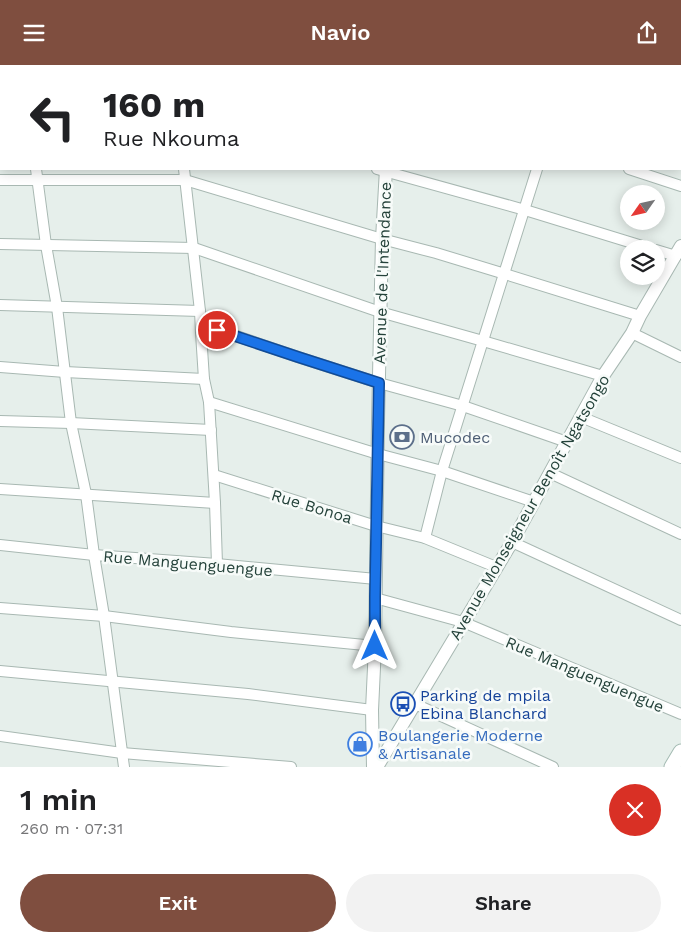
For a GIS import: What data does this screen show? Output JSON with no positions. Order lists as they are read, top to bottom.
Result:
{
  "streets": {
    "street": [
      "Avenue de l'Intendance",
      "Rue Bonoa",
      "Avenue Monseigneur Benoît Ngatsongo",
      "Rue Manguenguengue"
    ]
  },
  "crossings": [
    ["Avenue de l'Intendance", "Rue Bonoa"],
    ["Avenue de l'Intendance", "Rue Manguenguengue"],
    ["Rue Bonoa", "Avenue Monseigneur Benoît Ngatsongo"],
    ["Avenue Monseigneur Benoît Ngatsongo", "Rue Manguenguengue"]
  ],
  "places": {
    "bank": ["Mucodec"],
    "bus stop": ["Parking de mpila Ebina Blanchard"],
    "shop": ["Boulangerie Moderne & Artisanale"]
  },
  "north": "bottom left",
  "page": {
    "header": "Navio",
    "turn": ["160 m", "Rue Nkouma"],
    "heading": ["1 min", "260 m · 07:31"],
    "buttons": ["Exit", "Share"]
  }
}
